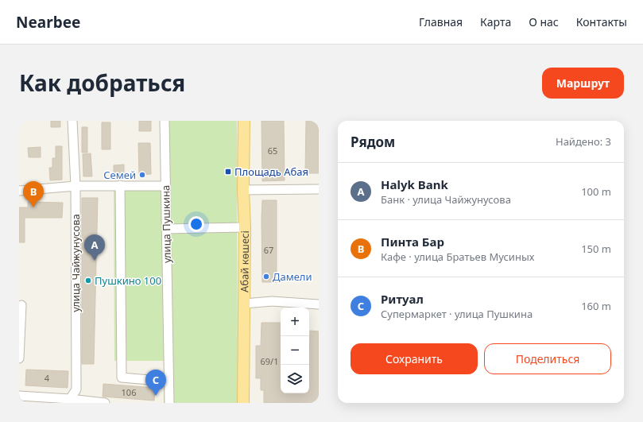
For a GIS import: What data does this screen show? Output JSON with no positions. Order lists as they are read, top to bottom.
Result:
{
  "streets": {
    "main road": ["Абай көшесі"],
    "street": ["улица Пушкина", "улица Чайжунусова"]
  },
  "places": {
    "transit": ["Площадь Абая"],
    "other": ["Семей", "Дамели", "Пушкино 100"]
  },
  "house_numbers": [
    "65",
    "67",
    "69/1",
    "4",
    "106"
  ],
  "page": {
    "header": "Nearbee",
    "nav": [
      "Главная",
      "Карта",
      "О нас",
      "Контакты"
    ],
    "title": "Как добраться",
    "buttons": [
      "Маршрут",
      ["Сохранить", "Поделиться"]
    ],
    "heading": ["Рядом", "Найдено: 3"],
    "list": [
      {
        "mark": "A",
        "name": "Halyk Bank",
        "note": "Банк · улица Чайжунусова",
        "value": "100 m"
      },
      {
        "mark": "B",
        "name": "Пинта Бар",
        "note": "Кафе · улица Братьев Мусиных",
        "value": "150 m"
      },
      {
        "mark": "C",
        "name": "Ритуал",
        "note": "Супермаркет · улица Пушкина",
        "value": "160 m"
      }
    ],
    "pins": ["B", "A", "C"],
    "map_buttons": ["+", "−"]
  }
}
